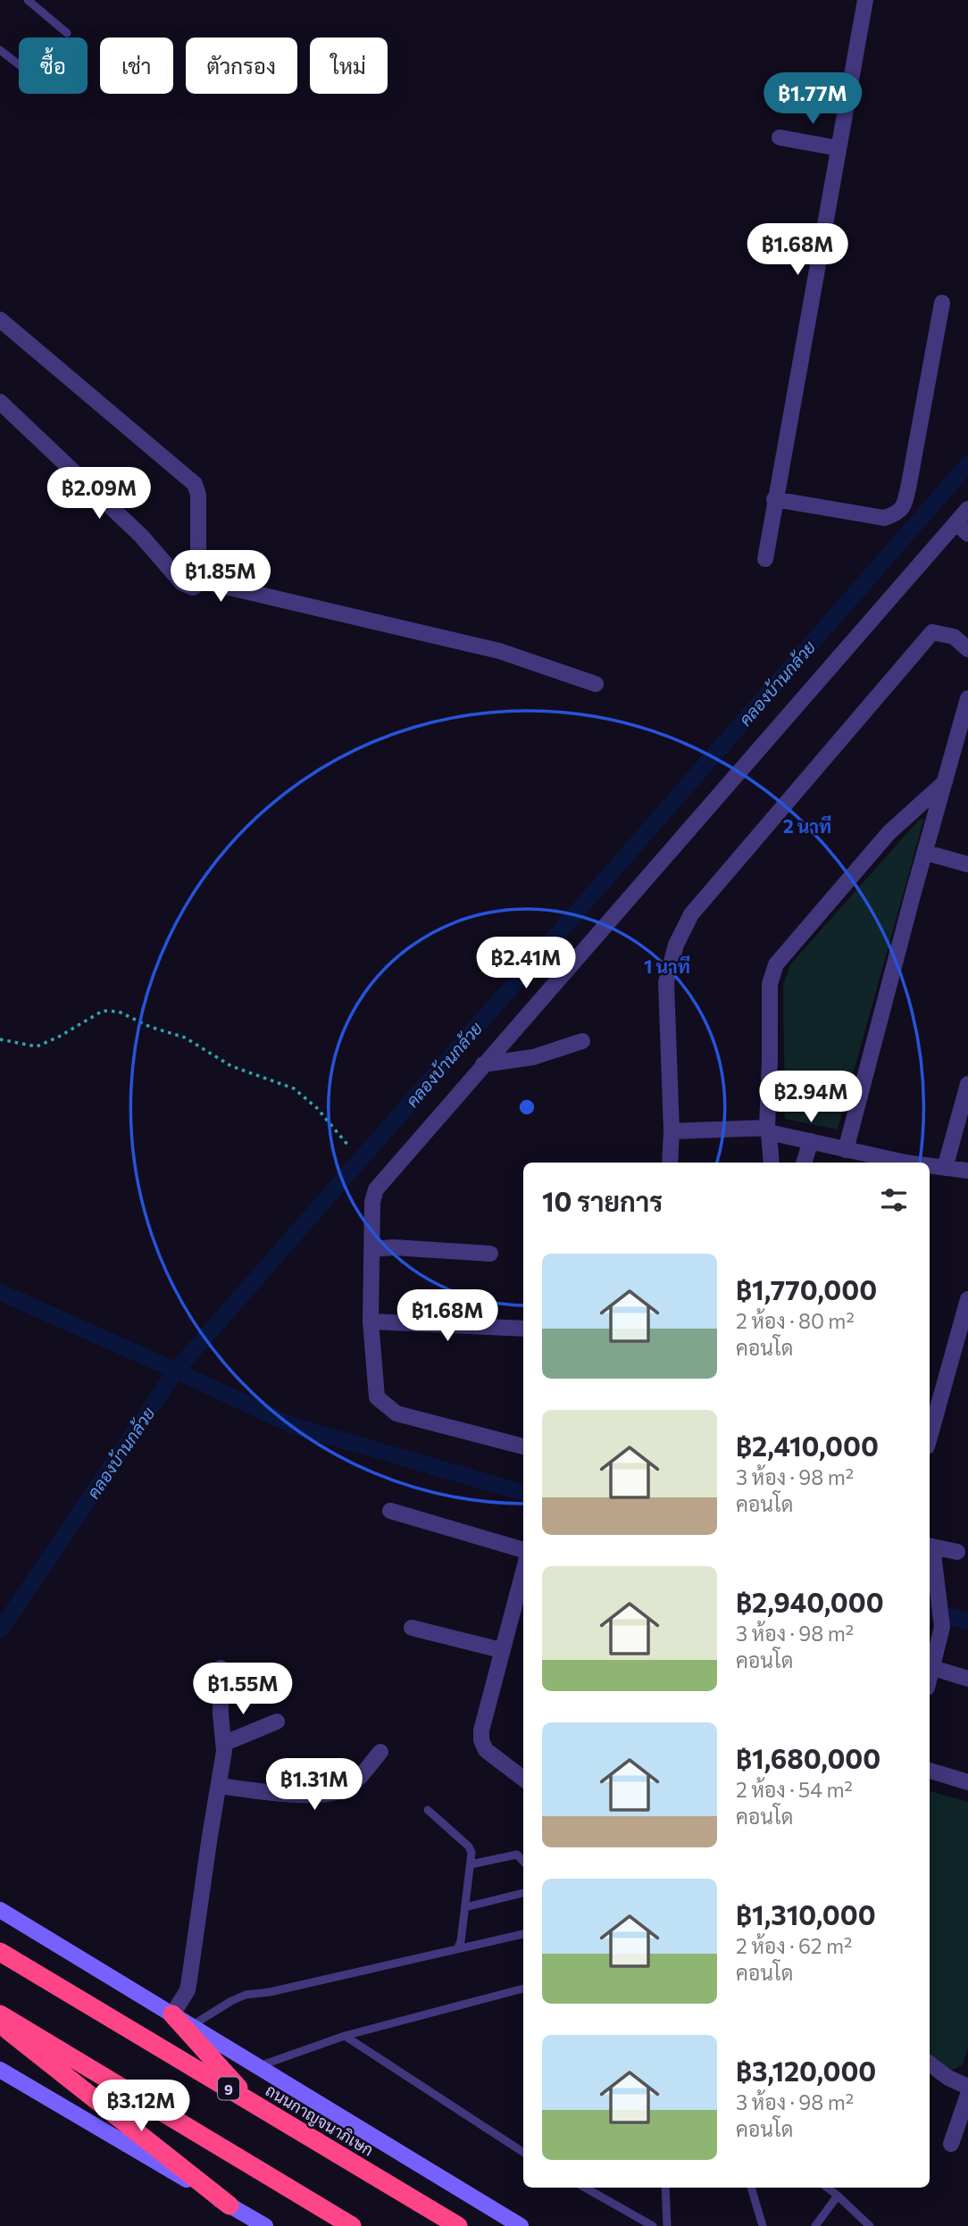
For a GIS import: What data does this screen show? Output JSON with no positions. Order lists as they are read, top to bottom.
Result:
{
  "streets": {
    "highway": ["9", "ถนนกาญจนาภิเษก"]
  },
  "water": ["คลองบ้านกล้วย"],
  "page": {
    "chip": [
      "ซื้อ",
      "เช่า",
      "ตัวกรอง",
      "ใหม่"
    ],
    "price": [
      "฿1.77M",
      "฿1.68M",
      "฿2.09M",
      "฿1.85M",
      "฿2.41M",
      "฿2.94M",
      "฿1.68M",
      "฿1.55M",
      "฿1.31M",
      "฿3.12M"
    ],
    "heading": "10 รายการ",
    "list": [
      {
        "name": "฿1,770,000",
        "note": "2 ห้อง · 80 m² · คอนโด"
      },
      {
        "name": "฿2,410,000",
        "note": "3 ห้อง · 98 m² · คอนโด"
      },
      {
        "name": "฿2,940,000",
        "note": "3 ห้อง · 98 m² · คอนโด"
      },
      {
        "name": "฿1,680,000",
        "note": "2 ห้อง · 54 m² · คอนโด"
      },
      {
        "name": "฿1,310,000",
        "note": "2 ห้อง · 62 m² · คอนโด"
      },
      {
        "name": "฿3,120,000",
        "note": "3 ห้อง · 98 m² · คอนโด"
      }
    ]
  },
  "rings": ["2 นาที", "1 นาที"]
}
